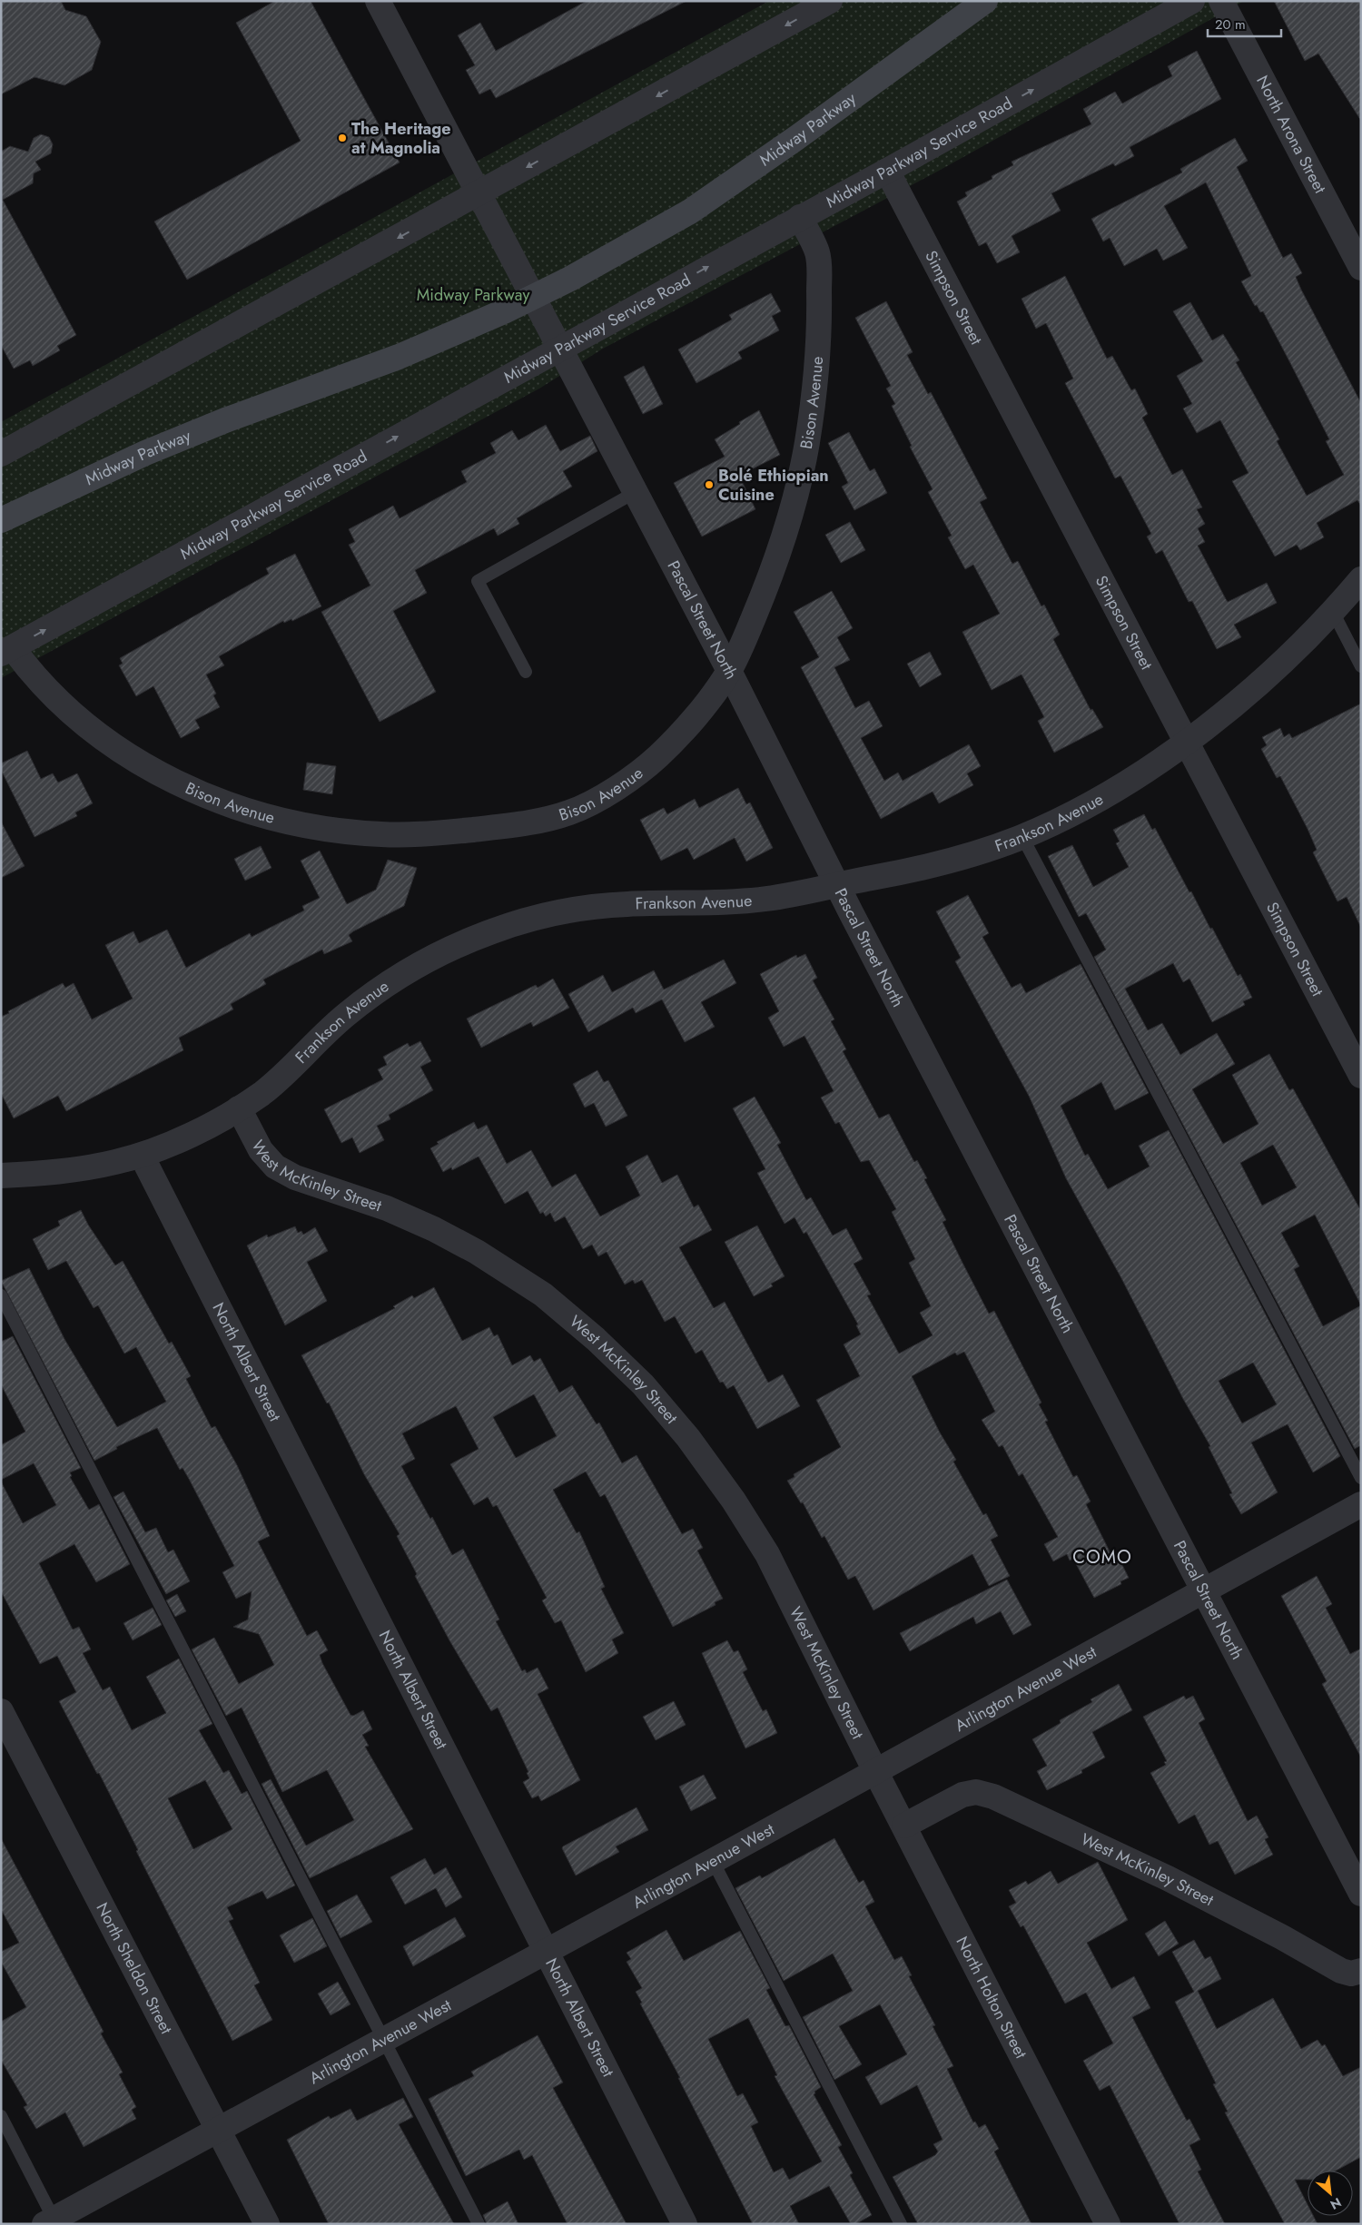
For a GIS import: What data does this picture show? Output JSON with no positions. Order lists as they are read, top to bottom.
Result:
{
  "streets": {
    "street": [
      "Midway Parkway",
      "North Arona Street",
      "Midway Parkway Service Road",
      "Simpson Street",
      "Bison Avenue",
      "Pascal Street North",
      "Frankson Avenue",
      "West McKinley Street",
      "North Albert Street",
      "Arlington Avenue West",
      "North Sheldon Street",
      "North Holton Street"
    ]
  },
  "crossings": [
    ["Midway Parkway", "Pascal Street North"],
    ["Midway Parkway Service Road", "Simpson Street"],
    ["Midway Parkway Service Road", "Bison Avenue"],
    ["Midway Parkway Service Road", "Pascal Street North"],
    ["Simpson Street", "Frankson Avenue"],
    ["Bison Avenue", "Pascal Street North"],
    ["Pascal Street North", "Frankson Avenue"],
    ["Pascal Street North", "Arlington Avenue West"],
    ["Frankson Avenue", "West McKinley Street"],
    ["Frankson Avenue", "North Albert Street"],
    ["West McKinley Street", "Arlington Avenue West"],
    ["West McKinley Street", "North Holton Street"],
    ["North Albert Street", "Arlington Avenue West"],
    ["Arlington Avenue West", "North Sheldon Street"],
    ["Arlington Avenue West", "North Holton Street"]
  ],
  "districts": ["COMO"],
  "parks": ["Midway Parkway"],
  "places": ["The Heritage at Magnolia", "Bolé Ethiopian Cuisine"],
  "scale_bar": "20 m",
  "north": "bottom right"
}
